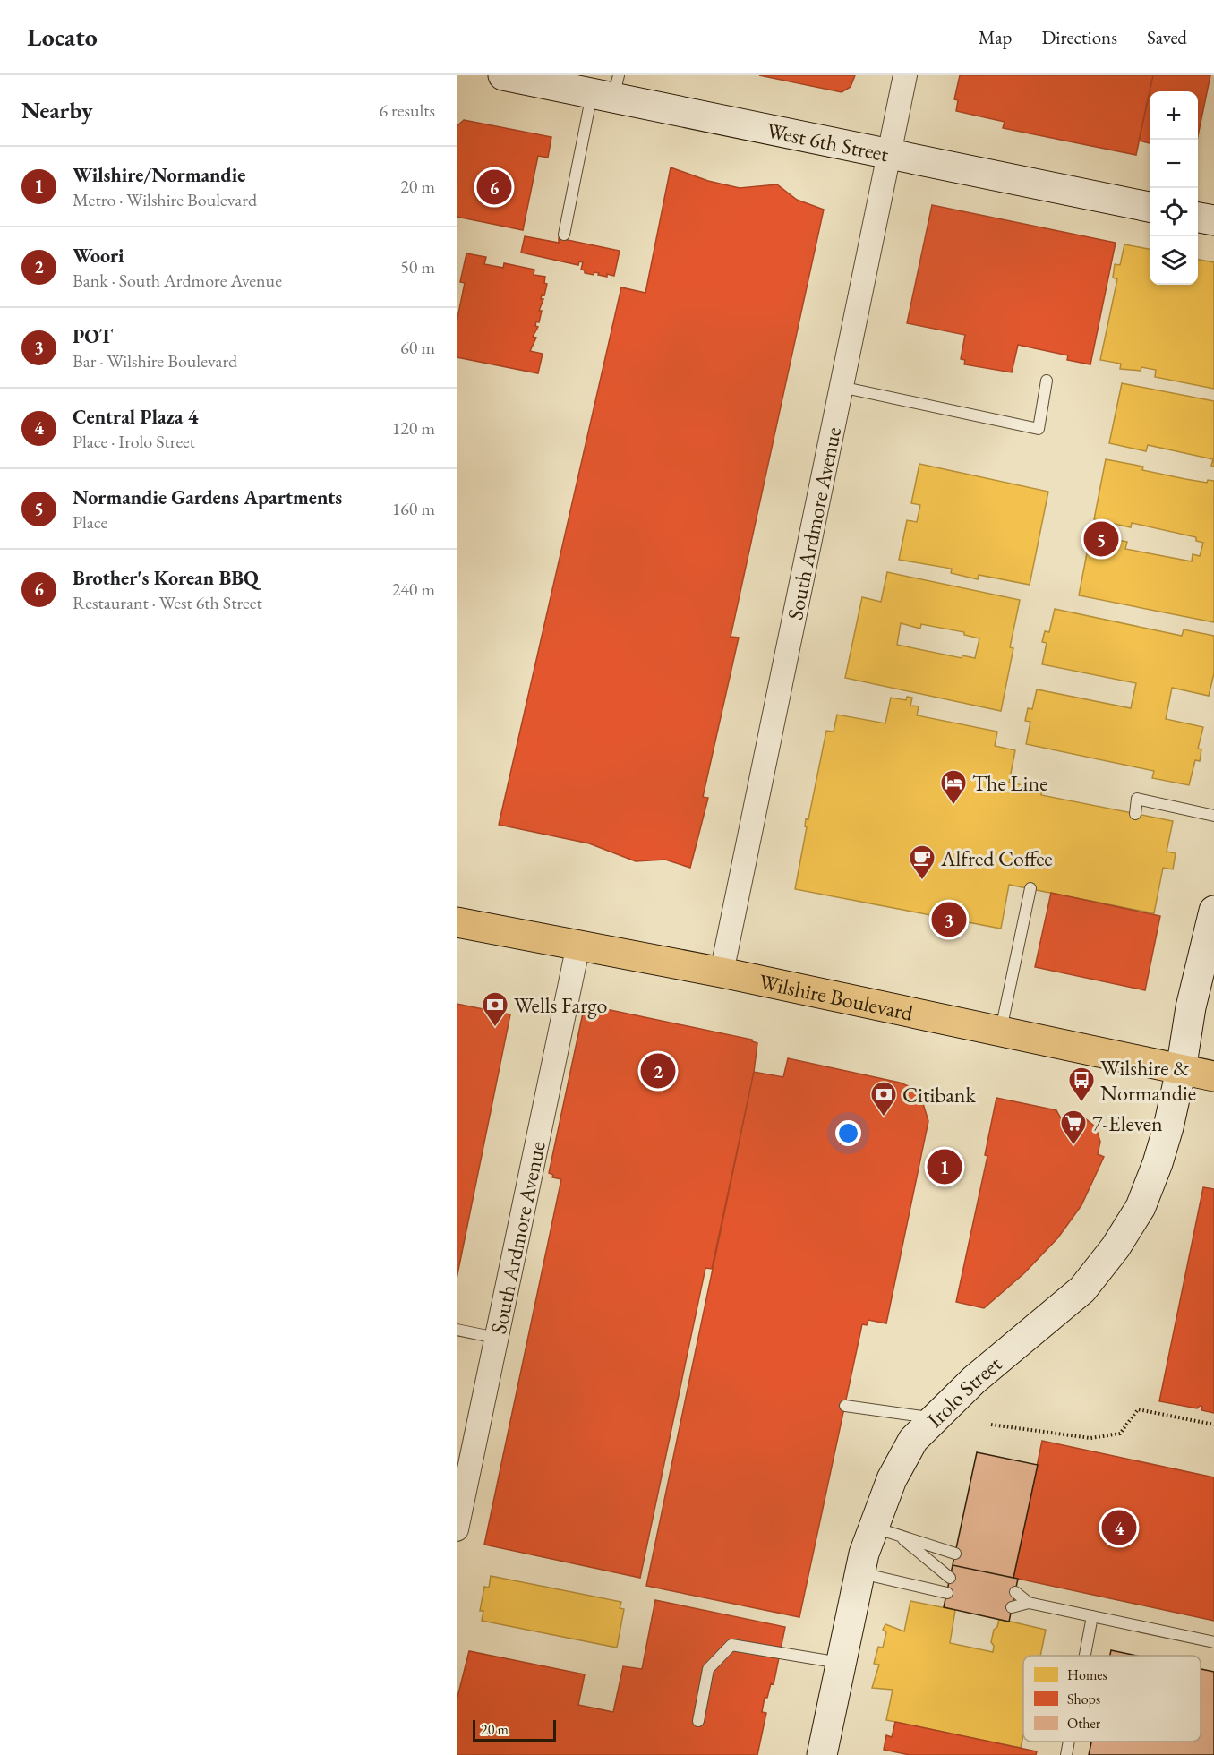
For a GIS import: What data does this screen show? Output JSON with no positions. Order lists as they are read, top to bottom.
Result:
{
  "streets": {
    "main road": ["West 6th Street", "Wilshire Boulevard", "Irolo Street"],
    "street": ["South Ardmore Avenue"]
  },
  "crossings": [
    ["West 6th Street", "South Ardmore Avenue"],
    ["South Ardmore Avenue", "Wilshire Boulevard"],
    ["Wilshire Boulevard", "Irolo Street"]
  ],
  "places": {
    "hotel": ["The Line"],
    "cafe": ["Alfred Coffee"],
    "bank": ["Wells Fargo", "Citibank"],
    "bus stop": ["Wilshire & Normandie"],
    "supermarket": ["7-Eleven"]
  },
  "legend": ["Homes", "Shops", "Other"],
  "scale_bar": "20 m",
  "page": {
    "header": "Locato",
    "nav": ["Map", "Directions", "Saved"],
    "heading": ["Nearby", "6 results"],
    "map_buttons": ["+", "−"],
    "list": [
      {
        "mark": "1",
        "name": "Wilshire/Normandie",
        "note": "Metro · Wilshire Boulevard",
        "value": "20 m"
      },
      {
        "mark": "2",
        "name": "Woori",
        "note": "Bank · South Ardmore Avenue",
        "value": "50 m"
      },
      {
        "mark": "3",
        "name": "POT",
        "note": "Bar · Wilshire Boulevard",
        "value": "60 m"
      },
      {
        "mark": "4",
        "name": "Central Plaza 4",
        "note": "Place · Irolo Street",
        "value": "120 m"
      },
      {
        "mark": "5",
        "name": "Normandie Gardens Apartments",
        "note": "Place",
        "value": "160 m"
      },
      {
        "mark": "6",
        "name": "Brother's Korean BBQ",
        "note": "Restaurant · West 6th Street",
        "value": "240 m"
      }
    ],
    "pins": [
      "6",
      "5",
      "3",
      "2",
      "1",
      "4"
    ],
    "scale": "20 m"
  }
}
